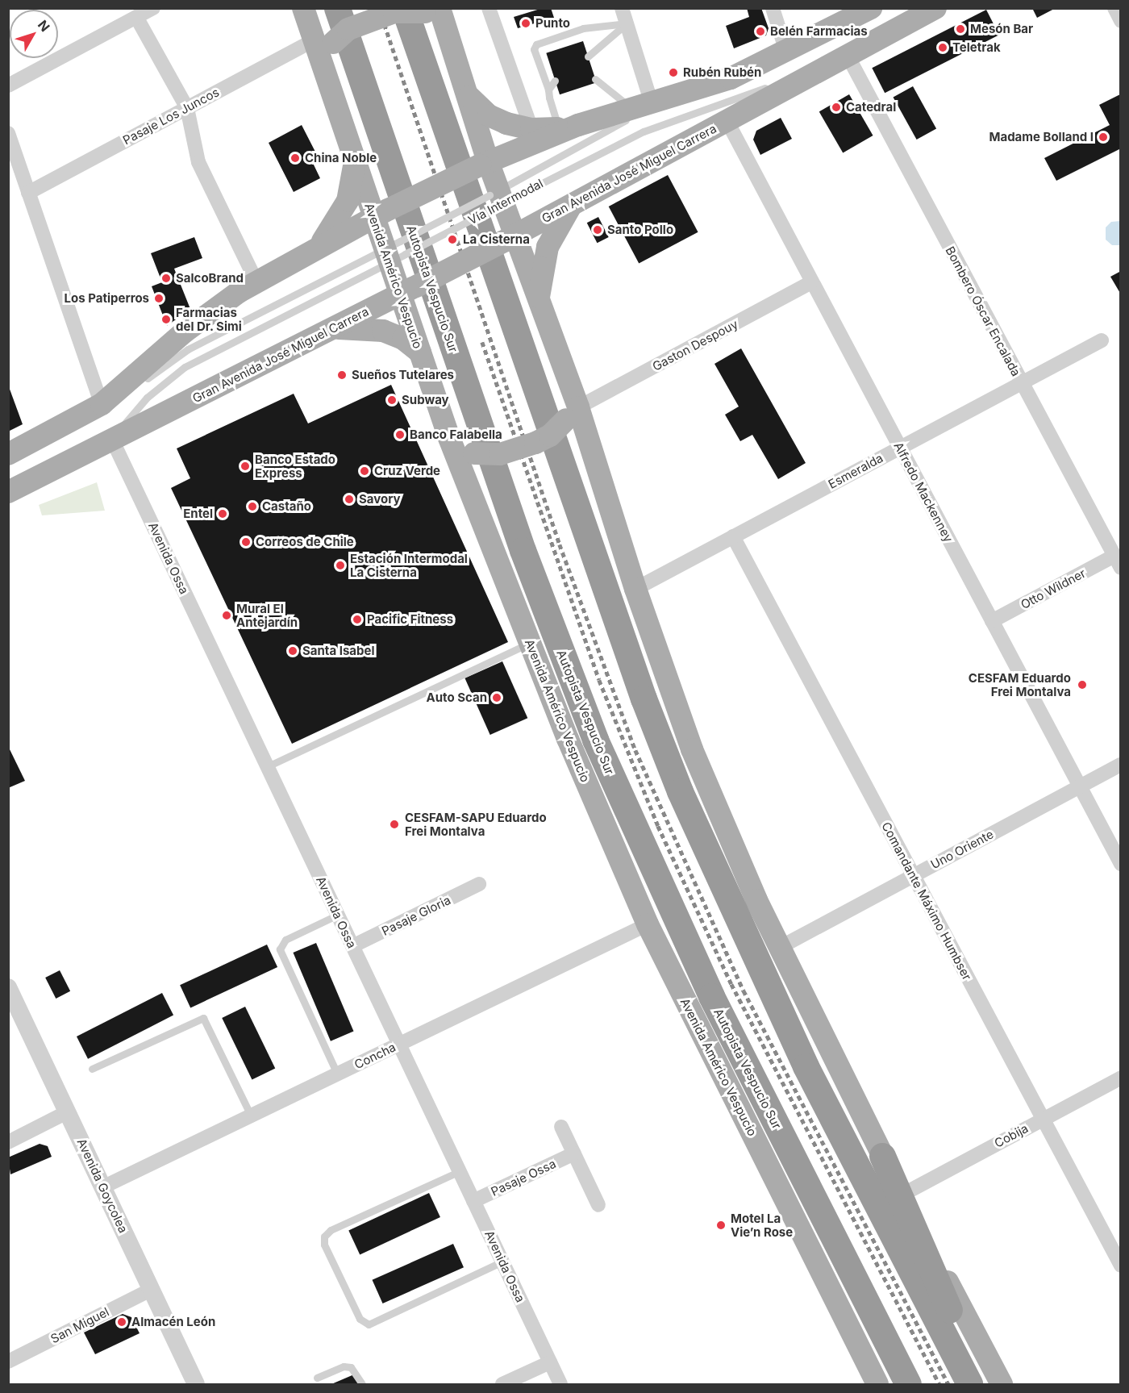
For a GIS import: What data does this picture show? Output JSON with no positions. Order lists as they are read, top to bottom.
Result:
{
  "streets": {
    "highway": ["Autopista Vespucio Sur"],
    "main road": ["Gran Avenida José Miguel Carrera", "Avenida Américo Vespucio"],
    "street": [
      "Pasaje Los Juncos",
      "Bombero Óscar Encalada",
      "Gaston Despouy",
      "Esmeralda",
      "Alfredo Mackenney",
      "Avenida Ossa",
      "Otto Wildner",
      "Uno Oriente",
      "Comandante Máximo Humbser",
      "Pasaje Gloria",
      "Concha",
      "Cobija",
      "Pasaje Ossa",
      "Avenida Goycolea",
      "San Miguel"
    ],
    "lane": ["Vía Intermodal"]
  },
  "crossings": [
    ["Pasaje Los Juncos", "Avenida Américo Vespucio"],
    ["Gran Avenida José Miguel Carrera", "Vía Intermodal"],
    ["Gran Avenida José Miguel Carrera", "Avenida Américo Vespucio"],
    ["Gran Avenida José Miguel Carrera", "Bombero Óscar Encalada"],
    ["Gran Avenida José Miguel Carrera", "Alfredo Mackenney"],
    ["Gran Avenida José Miguel Carrera", "Avenida Ossa"],
    ["Vía Intermodal", "Avenida Américo Vespucio"],
    ["Vía Intermodal", "Avenida Ossa"],
    ["Avenida Américo Vespucio", "Concha"],
    ["Bombero Óscar Encalada", "Esmeralda"],
    ["Bombero Óscar Encalada", "Otto Wildner"],
    ["Gaston Despouy", "Alfredo Mackenney"],
    ["Esmeralda", "Alfredo Mackenney"],
    ["Esmeralda", "Comandante Máximo Humbser"],
    ["Alfredo Mackenney", "Otto Wildner"],
    ["Alfredo Mackenney", "Uno Oriente"],
    ["Avenida Ossa", "Pasaje Gloria"],
    ["Avenida Ossa", "Concha"],
    ["Avenida Ossa", "Pasaje Ossa"],
    ["Uno Oriente", "Comandante Máximo Humbser"],
    ["Comandante Máximo Humbser", "Cobija"],
    ["Concha", "Avenida Goycolea"],
    ["Avenida Goycolea", "San Miguel"]
  ],
  "places": [
    "Punto",
    "Mesón Bar",
    "Belén Farmacias",
    "Teletrak",
    "Rubén Rubén",
    "Catedral",
    "Madame Bolland I",
    "China Noble",
    "Santo Pollo",
    "La Cisterna",
    "SalcoBrand",
    "Los Patiperros",
    "Farmacias del Dr. Simi",
    "Sueños Tutelares",
    "Subway",
    "Banco Falabella",
    "Banco Estado Express",
    "Cruz Verde",
    "Savory",
    "Castaño",
    "Entel",
    "Correos de Chile",
    "Estación Intermodal La Cisterna",
    "Mural El Antejardín",
    "Pacific Fitness",
    "Santa Isabel",
    "CESFAM Eduardo Frei Montalva",
    "Auto Scan",
    "CESFAM-SAPU Eduardo Frei Montalva",
    "Motel La Vie’n Rose",
    "Almacén León"
  ],
  "north": "top right"
}
